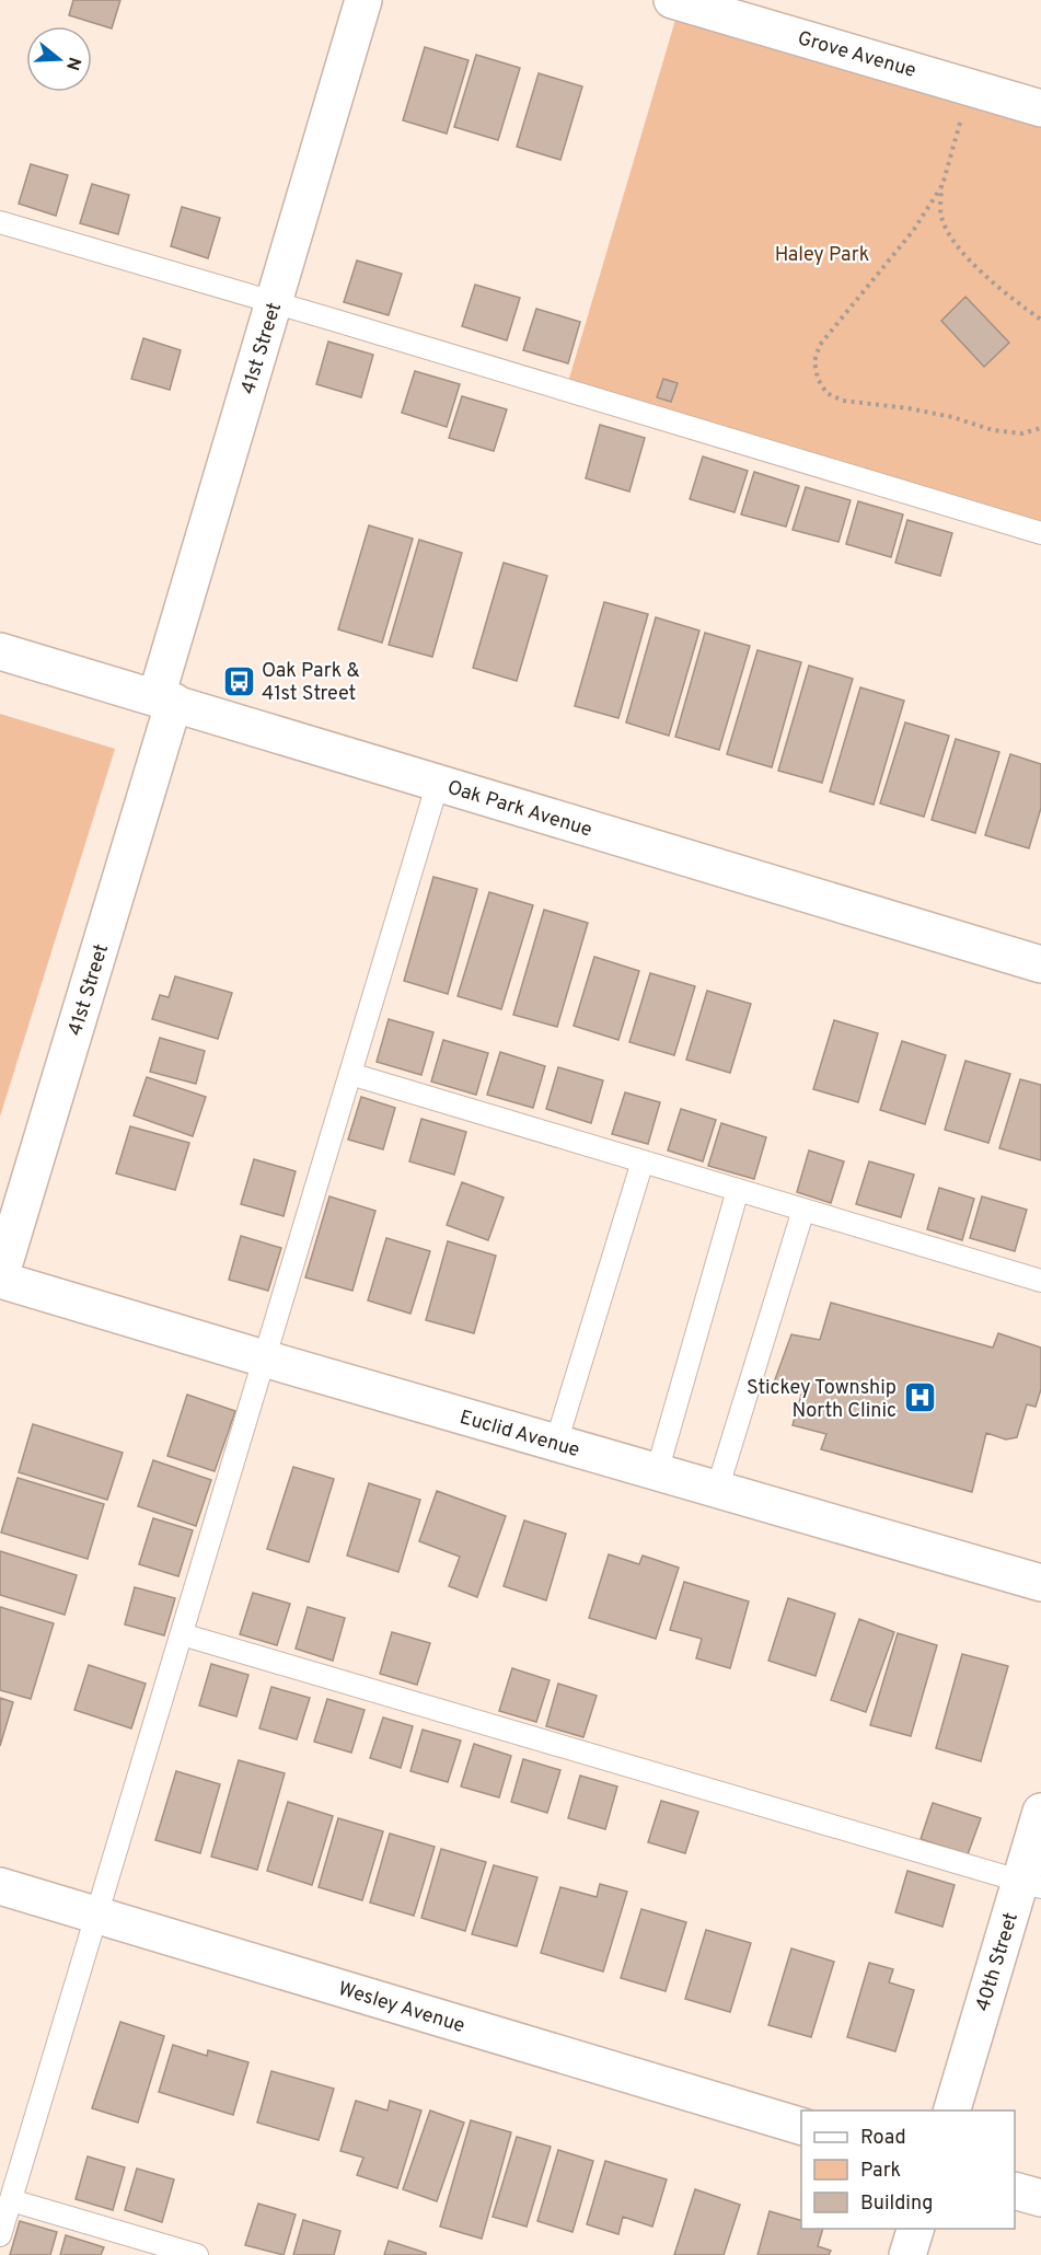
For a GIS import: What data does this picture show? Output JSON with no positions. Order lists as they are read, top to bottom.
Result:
{
  "streets": {
    "street": [
      "Grove Avenue",
      "41st Street",
      "Oak Park Avenue",
      "Euclid Avenue",
      "40th Street",
      "Wesley Avenue"
    ]
  },
  "crossings": [
    ["41st Street", "Oak Park Avenue"],
    ["41st Street", "Euclid Avenue"]
  ],
  "parks": ["Haley Park"],
  "places": {
    "bus stop": ["Oak Park & 41st Street"],
    "hospital": ["Stickey Township North Clinic"]
  },
  "legend": ["Road", "Park", "Building"],
  "north": "right"
}
